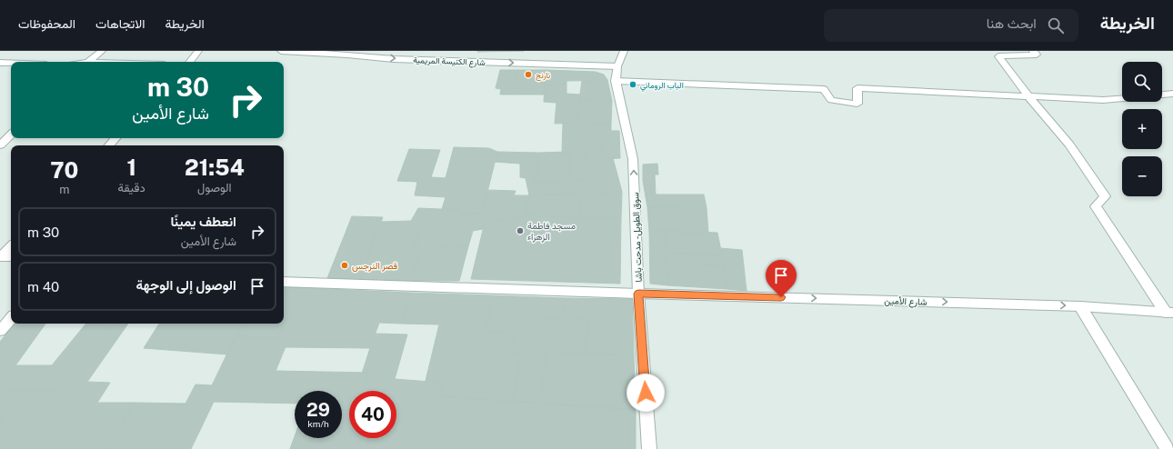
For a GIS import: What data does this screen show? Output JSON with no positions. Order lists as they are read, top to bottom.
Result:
{
  "streets": {
    "street": ["شارع الكنيسة المريمية", "سوق الطويل - مدحت باشا", "شارع الأمين"]
  },
  "crossings": [
    ["شارع الكنيسة المريمية", "سوق الطويل - مدحت باشا"],
    ["سوق الطويل - مدحت باشا", "شارع الأمين"]
  ],
  "one_way": ["شارع الكنيسة المريمية", "سوق الطويل - مدحت باشا", "شارع الأمين"],
  "places": [
    "نارنج",
    "الباب الروماني",
    "مسجد فاطمة الزهراء",
    "قصر النرجس"
  ],
  "page": {
    "header": "الخريطة",
    "search": "ابحث هنا",
    "nav": ["الخريطة", "الاتجاهات", "المحفوظات"],
    "map_buttons": ["+", "−"],
    "turn": ["30 m", "شارع الأمين"],
    "eta": [
      "21:54",
      "الوصول",
      "1",
      "دقيقة",
      "70",
      "m"
    ],
    "list": [
      {
        "name": "انعطف يمينًا",
        "note": "شارع الأمين",
        "value": "30 m"
      },
      {
        "name": "الوصول إلى الوجهة",
        "value": "40 m"
      }
    ],
    "speed": "29 km/h",
    "limit": "40"
  }
}
